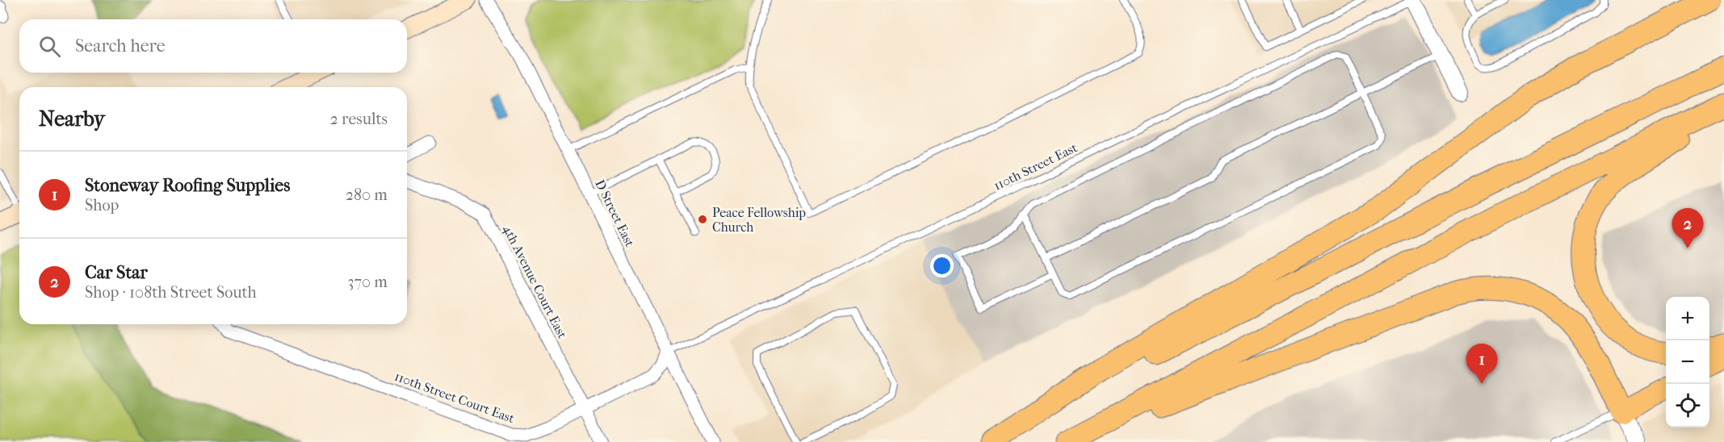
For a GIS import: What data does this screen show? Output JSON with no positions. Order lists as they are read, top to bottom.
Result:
{
  "streets": {
    "street": ["D Street East", "4th Avenue Court East", "110th Street Court East"],
    "lane": ["110th Street East"]
  },
  "crossings": [
    ["110th Street East", "D Street East"],
    ["110th Street East", "110th Street Court East"],
    ["D Street East", "110th Street Court East"],
    ["4th Avenue Court East", "110th Street Court East"]
  ],
  "places": ["Peace Fellowship Church"],
  "page": {
    "search": "Search here",
    "heading": ["Nearby", "2 results"],
    "list": [
      {
        "mark": "1",
        "name": "Stoneway Roofing Supplies",
        "note": "Shop",
        "value": "280 m"
      },
      {
        "mark": "2",
        "name": "Car Star",
        "note": "Shop · 108th Street South",
        "value": "370 m"
      }
    ],
    "pins": ["2", "1"],
    "map_buttons": ["+", "−"]
  }
}
